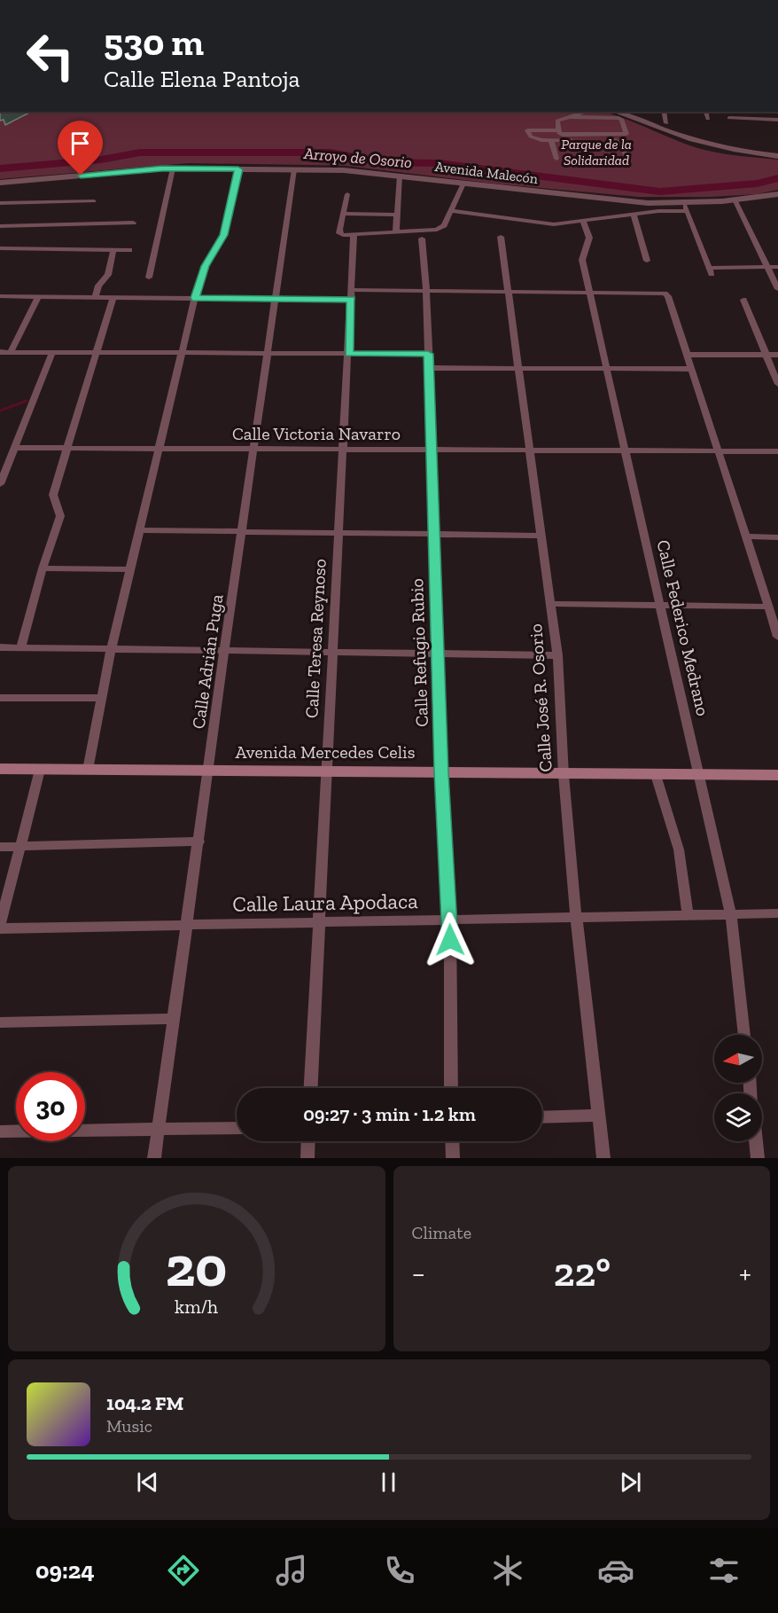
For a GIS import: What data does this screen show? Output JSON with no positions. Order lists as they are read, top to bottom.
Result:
{
  "streets": {
    "main road": ["Avenida Mercedes Celis"],
    "street": [
      "Avenida Malecón",
      "Calle Victoria Navarro",
      "Calle Federico Medrano",
      "Calle Teresa Reynoso",
      "Calle Refugio Rubio",
      "Calle Adrián Puga",
      "Calle José R. Osorio",
      "Calle Laura Apodaca"
    ]
  },
  "crossings": [
    ["Avenida Malecón", "Calle Adrián Puga"],
    ["Calle Victoria Navarro", "Calle Federico Medrano"],
    ["Calle Victoria Navarro", "Calle Teresa Reynoso"],
    ["Calle Victoria Navarro", "Calle Refugio Rubio"],
    ["Calle Victoria Navarro", "Calle Adrián Puga"],
    ["Calle Victoria Navarro", "Calle José R. Osorio"],
    ["Calle Federico Medrano", "Avenida Mercedes Celis"],
    ["Calle Federico Medrano", "Calle Laura Apodaca"],
    ["Calle Teresa Reynoso", "Avenida Mercedes Celis"],
    ["Calle Teresa Reynoso", "Calle Laura Apodaca"],
    ["Calle Refugio Rubio", "Avenida Mercedes Celis"],
    ["Calle Refugio Rubio", "Calle Laura Apodaca"],
    ["Calle Adrián Puga", "Avenida Mercedes Celis"],
    ["Calle Adrián Puga", "Calle Laura Apodaca"],
    ["Calle José R. Osorio", "Avenida Mercedes Celis"],
    ["Calle José R. Osorio", "Calle Laura Apodaca"]
  ],
  "water": ["Arroyo de Osorio"],
  "parks": ["Parque de la Solidaridad"],
  "north": "left",
  "page": {
    "turn": ["530 m", "Calle Elena Pantoja"],
    "limit": "30",
    "trip": "09:27 · 3 min · 1.2 km",
    "tile": "Climate",
    "heat": ["−", "22°", "+"],
    "song": ["104.2 FM", "Music"],
    "tabs": "09:24",
    "gauge": ["20", "km/h"]
  }
}
